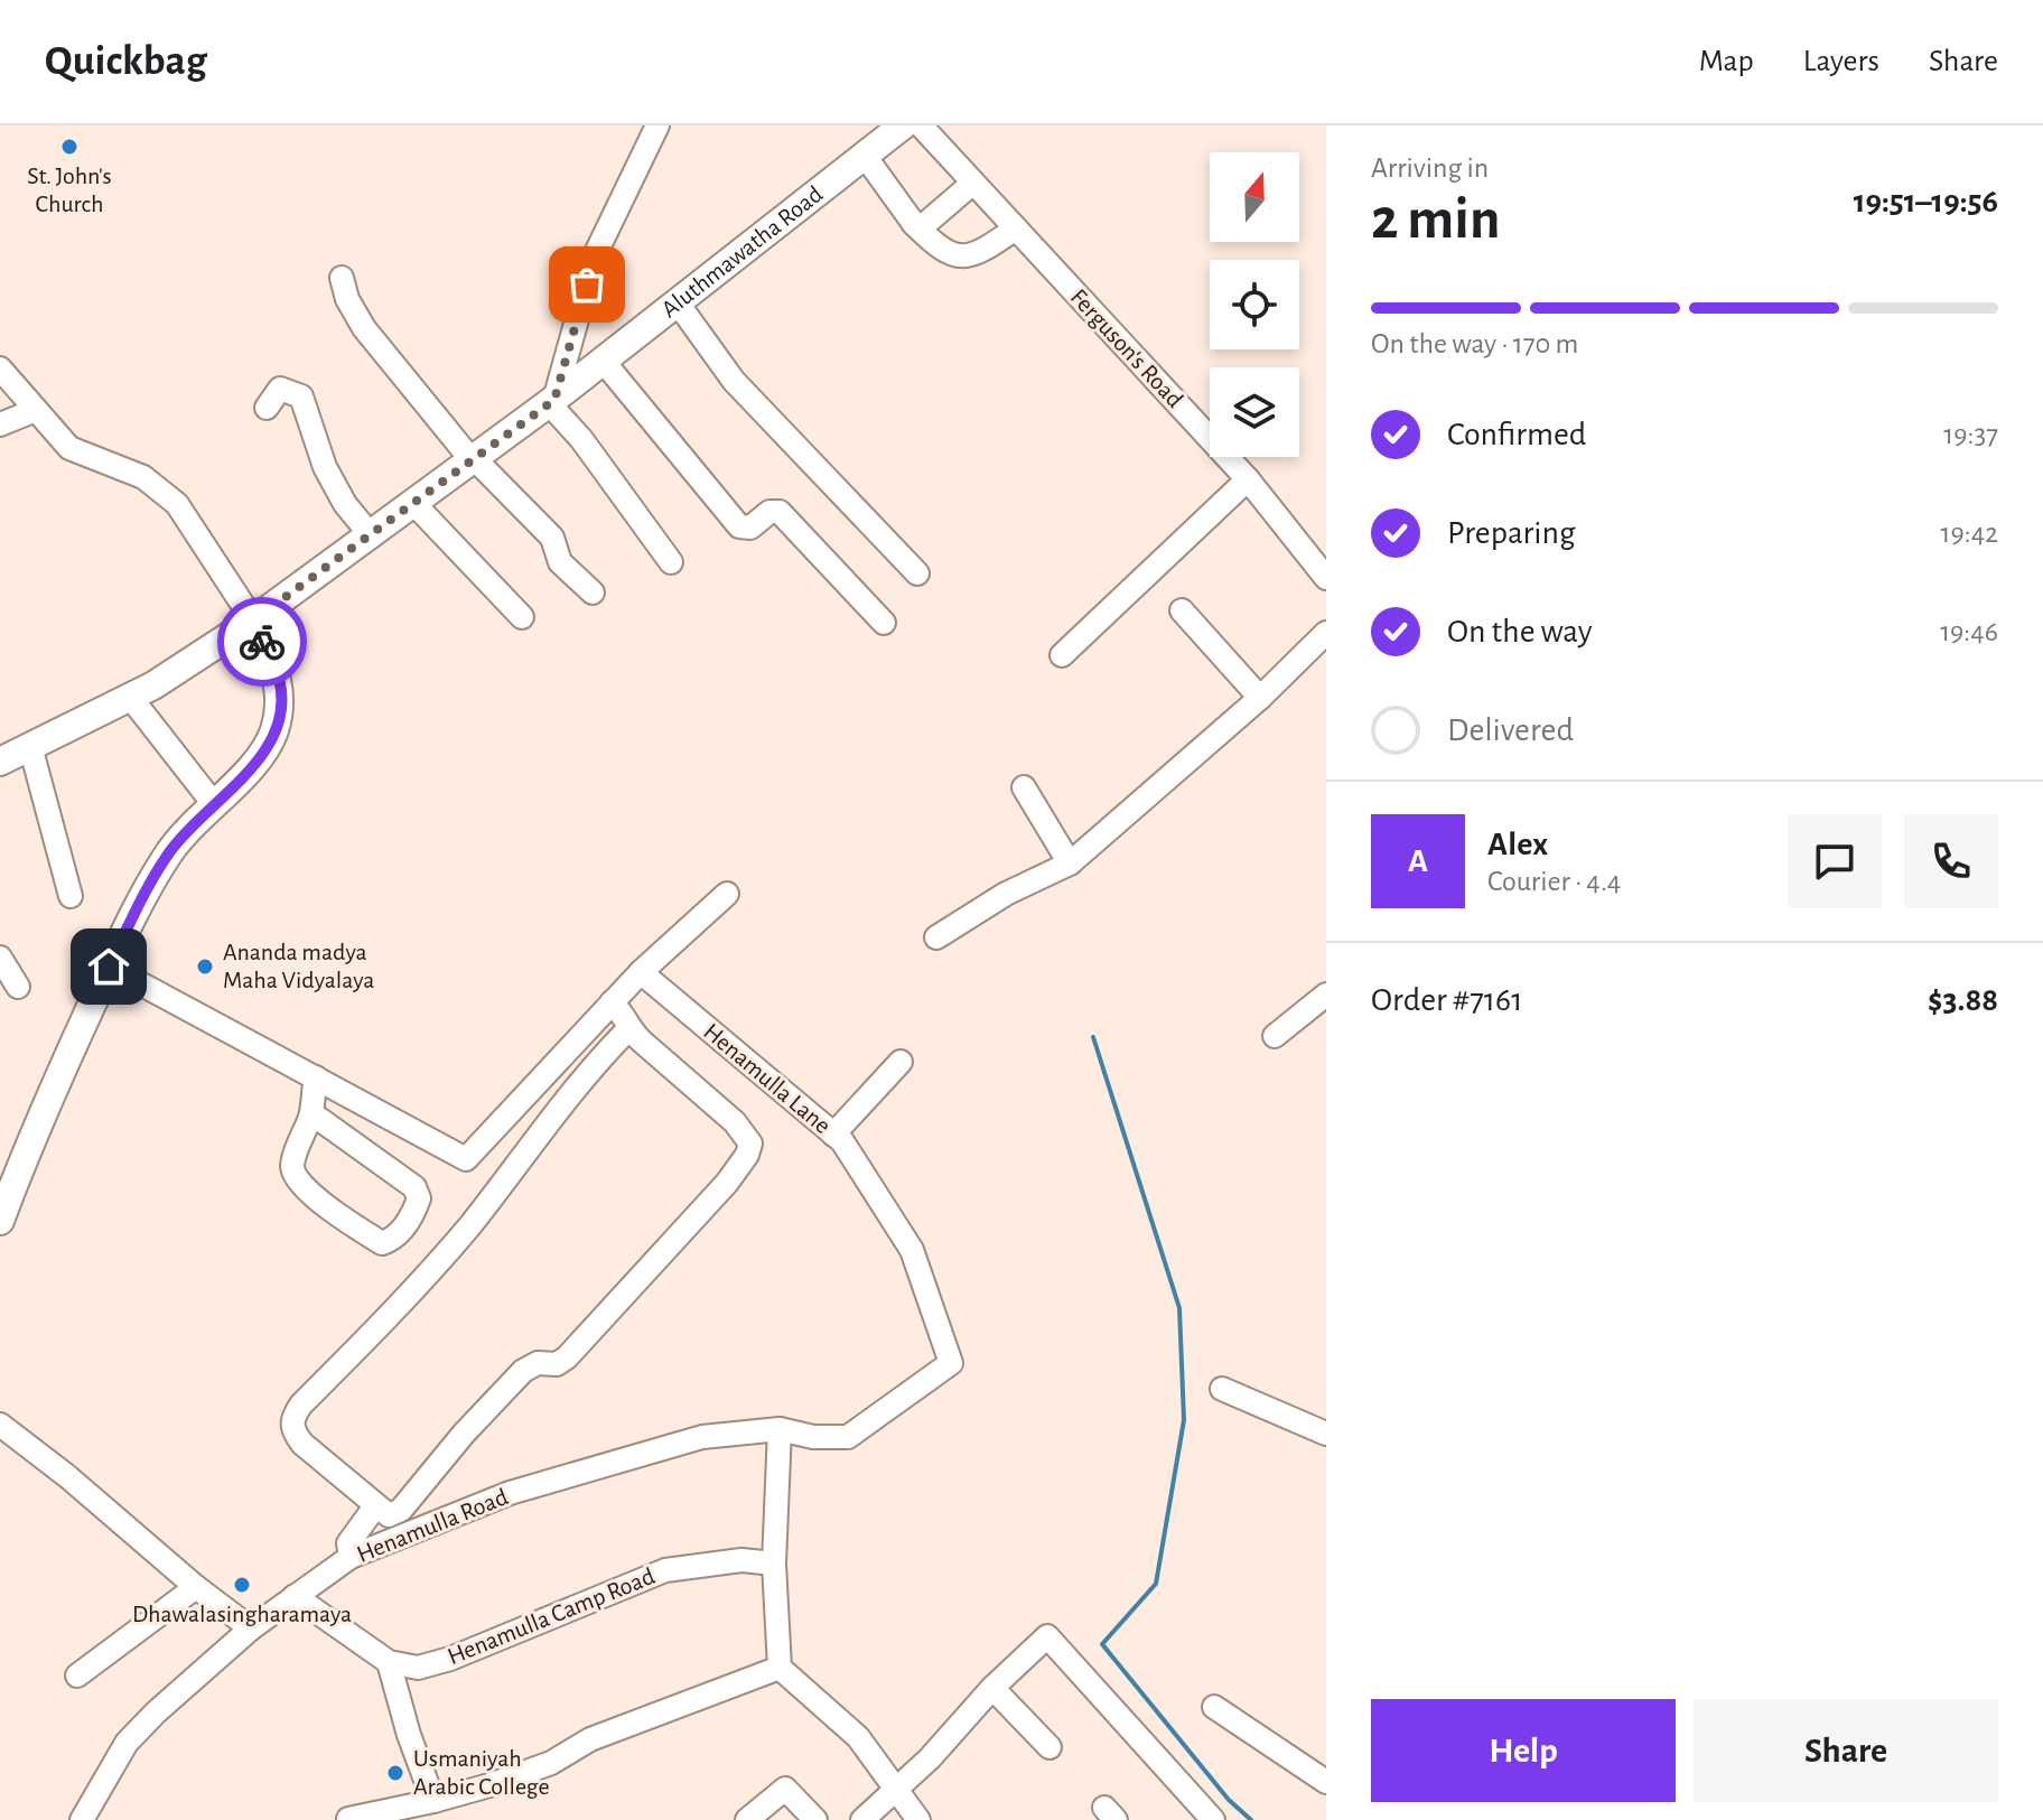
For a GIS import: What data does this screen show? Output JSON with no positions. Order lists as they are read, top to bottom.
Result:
{
  "streets": {
    "main road": ["Aluthmawatha Road"],
    "street": [
      "Ferguson's Road",
      "Henamulla Lane",
      "Henamulla Road",
      "Henamulla Camp Road"
    ]
  },
  "crossings": [
    ["Henamulla Lane", "Henamulla Road"]
  ],
  "places": [
    "St. John's Church",
    "Ananda madya Maha Vidyalaya",
    "Dhawalasingharamaya",
    "Usmaniyah Arabic College"
  ],
  "north": "top",
  "page": {
    "header": "Quickbag",
    "nav": ["Map", "Layers", "Share"],
    "heading": ["2 min", "Arriving in", "19:51–19:56"],
    "panel": [
      "Alex",
      "Courier · 4.4",
      "Order #7161",
      "$3.88"
    ],
    "bar": "On the way · 170 m",
    "list": [
      ["Confirmed", "19:37"],
      ["Preparing", "19:42"],
      ["On the way", "19:46"],
      "Delivered"
    ],
    "round": "A",
    "buttons": ["Help", "Share"]
  }
}
